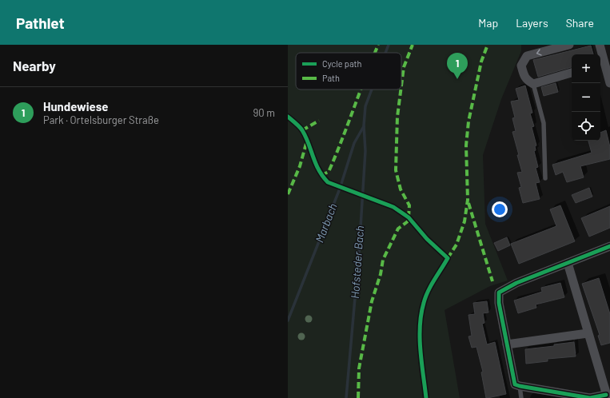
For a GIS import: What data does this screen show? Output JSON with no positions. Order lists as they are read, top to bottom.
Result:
{
  "water": ["Marbach", "Hofsteder Bach"],
  "legend": ["Cycle path", "Path"],
  "page": {
    "header": "Pathlet",
    "nav": ["Map", "Layers", "Share"],
    "heading": "Nearby",
    "pins": "1",
    "map_buttons": ["+", "−"],
    "list": [
      {
        "mark": "1",
        "name": "Hundewiese",
        "note": "Park · Ortelsburger Straße",
        "value": "90 m"
      }
    ]
  }
}
